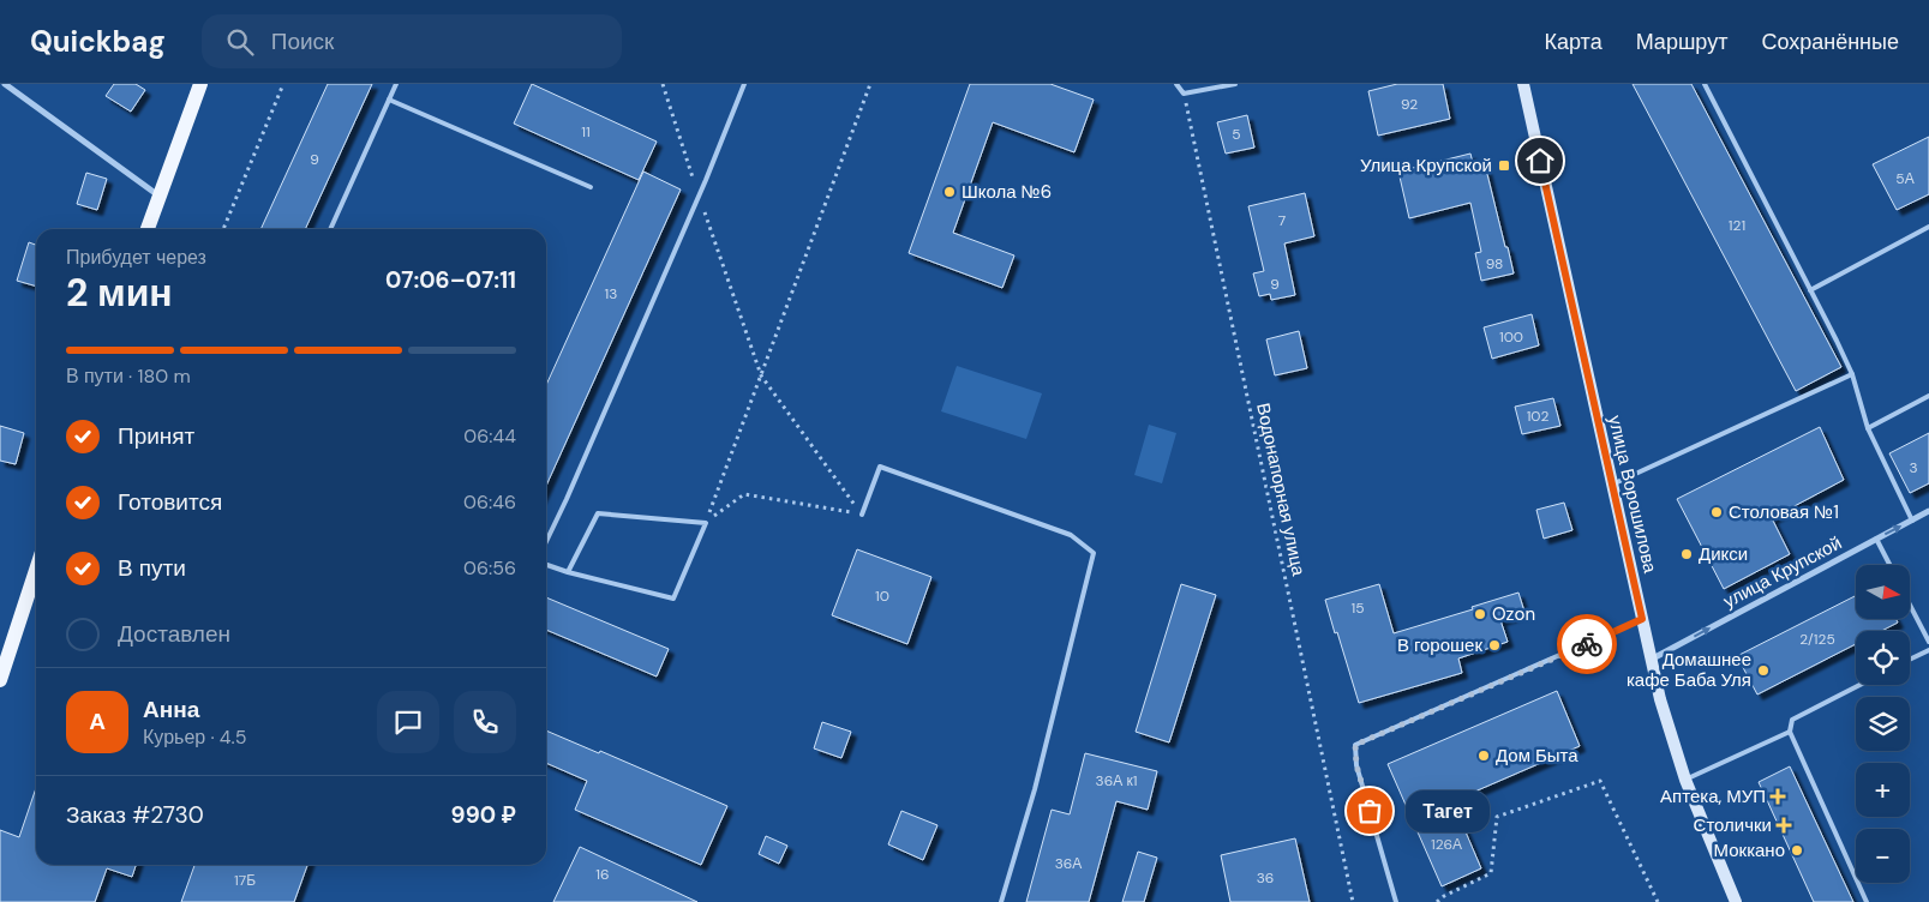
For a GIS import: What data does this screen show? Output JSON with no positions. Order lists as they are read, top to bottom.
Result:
{
  "streets": {
    "main road": ["улица Ворошилова"],
    "street": ["улица Крупской"],
    "path": ["Водонапорная улица"]
  },
  "crossings": [
    ["улица Ворошилова", "улица Крупской"]
  ],
  "one_way": ["улица Крупской"],
  "places": {
    "transit": ["Улица Крупской"],
    "other": [
      "Школа №6",
      "Столовая №1",
      "Дикси",
      "Ozon",
      "В горошек",
      "Домашнее кафе Баба Уля",
      "Дом Быта",
      "Тагет",
      "Моккано"
    ],
    "health": ["Аптека, МУП", "Столички"]
  },
  "house_numbers": [
    "92",
    "11",
    "5",
    "9",
    "5А",
    "7",
    "121",
    "98",
    "9",
    "13",
    "100",
    "102",
    "3",
    "10",
    "15",
    "2/125",
    "36А к1",
    "126А",
    "36А",
    "16",
    "36",
    "17Б"
  ],
  "north": "right",
  "page": {
    "header": "Quickbag",
    "search": "Поиск",
    "nav": ["Карта", "Маршрут", "Сохранённые"],
    "heading": ["2 мин", "Прибудет через", "07:06–07:11"],
    "panel": [
      "Анна",
      "Курьер · 4.5",
      "Заказ #2730",
      "990 ₽"
    ],
    "bar": "В пути · 180 m",
    "list": [
      ["Принят", "06:44"],
      ["Готовится", "06:46"],
      ["В пути", "06:56"],
      "Доставлен"
    ],
    "map_buttons": ["+", "−"],
    "round": "А",
    "bubble": "Тагет"
  }
}
